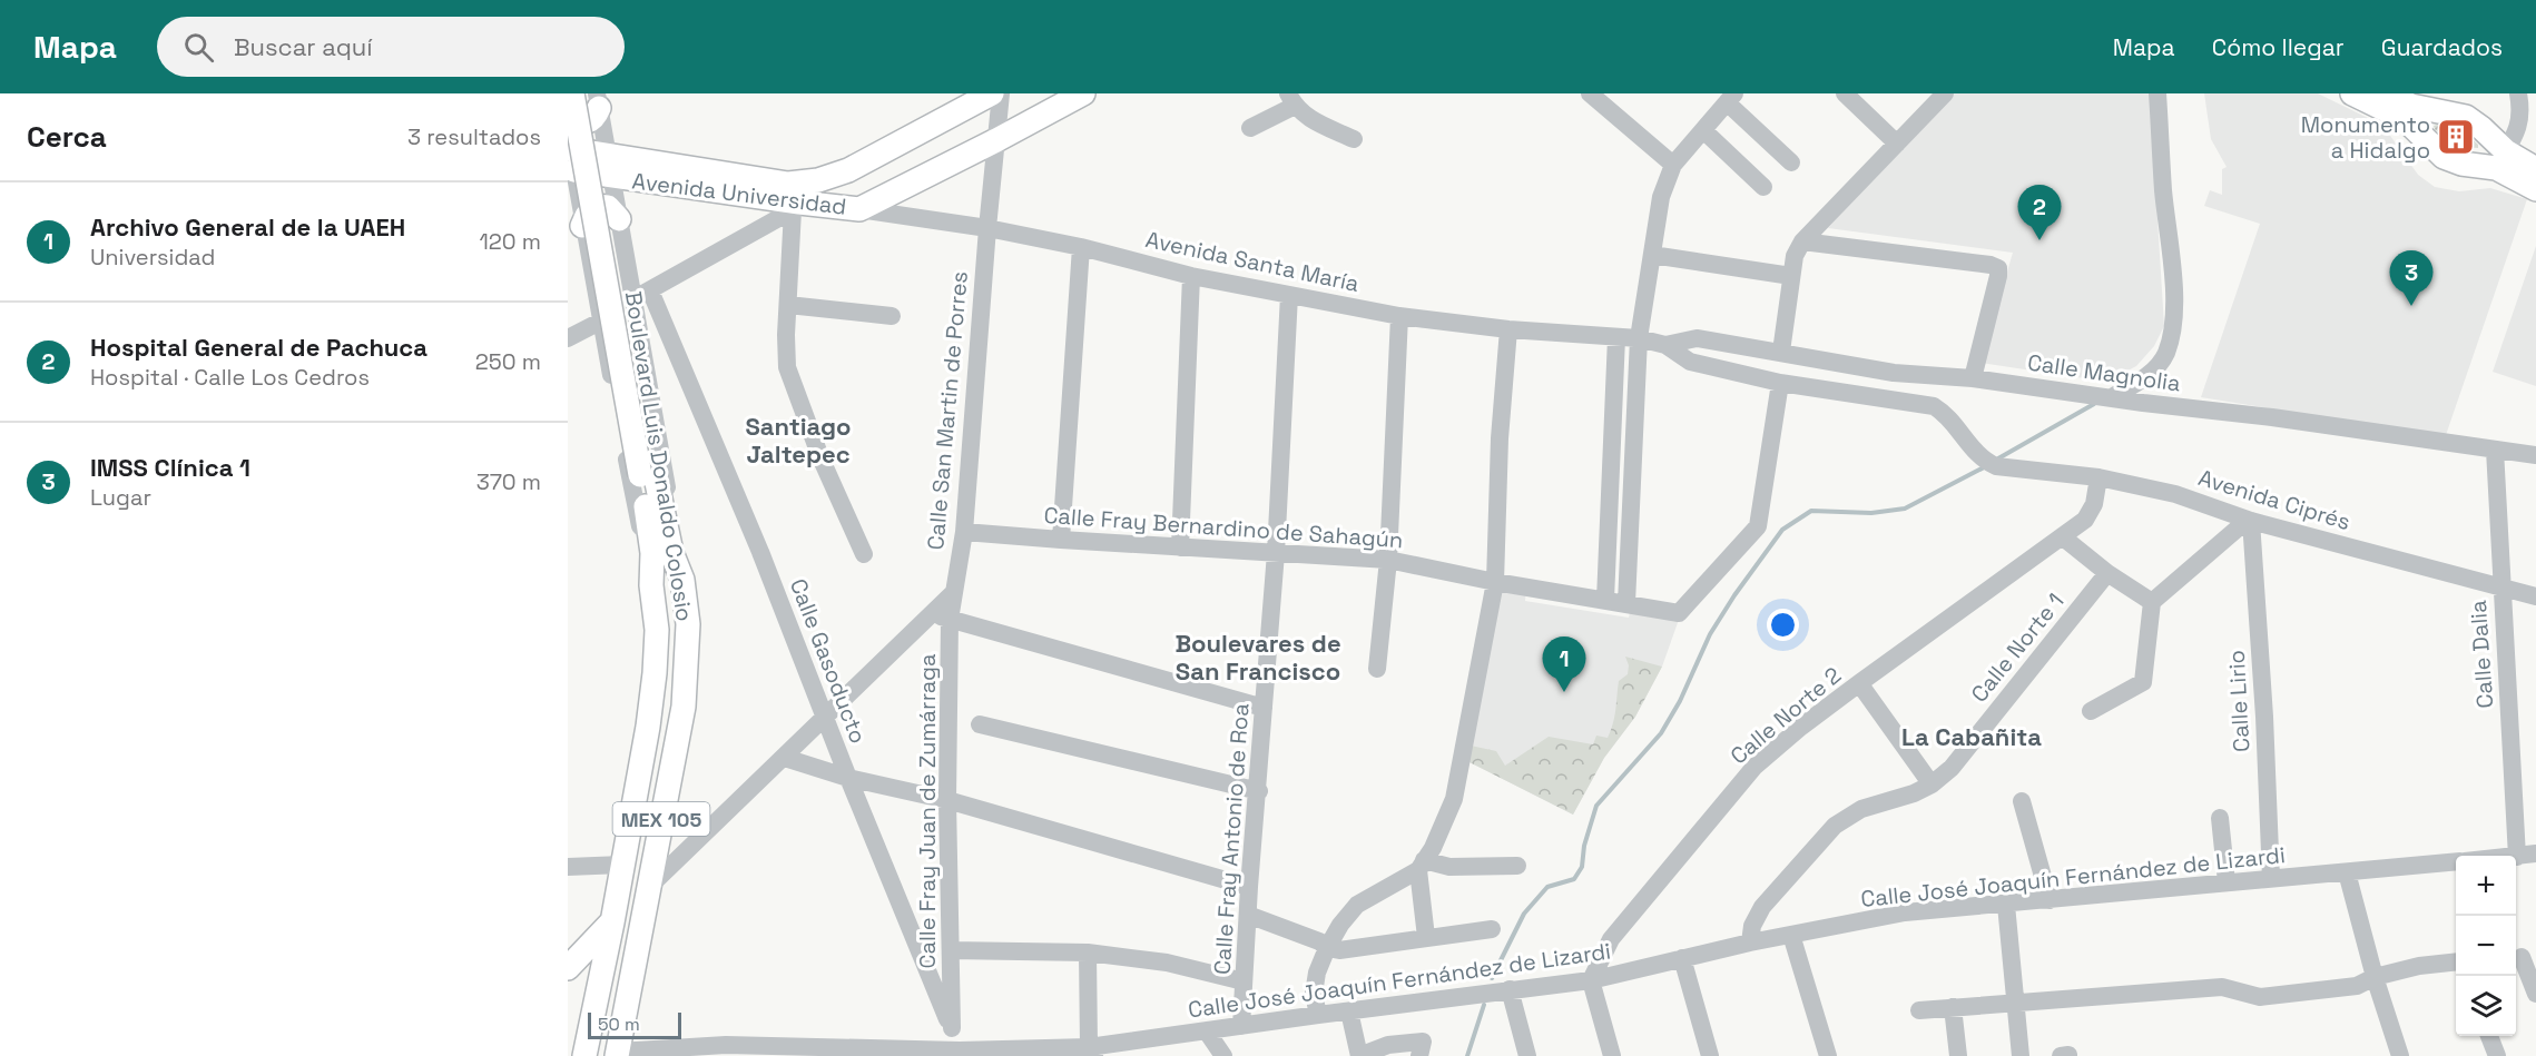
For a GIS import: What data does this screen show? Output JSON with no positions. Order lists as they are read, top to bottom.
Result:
{
  "streets": {
    "main road": ["Avenida Universidad", "Boulevard Luis Donaldo Colosio", "MEX 105"],
    "street": [
      "Avenida Santa María",
      "Calle Magnolia",
      "Calle San Martin de Porres",
      "Avenida Ciprés",
      "Calle Fray Bernardino de Sahagún",
      "Calle Norte 1",
      "Calle Dalia",
      "Calle Gasoducto",
      "Calle Lirio",
      "Calle Norte 2",
      "Calle Fray Juan de Zumárraga",
      "Calle Fray Antonio de Roa",
      "Calle José Joaquín Fernández de Lizardi"
    ]
  },
  "crossings": [
    ["Avenida Universidad", "Avenida Santa María"],
    ["Avenida Universidad", "Calle San Martin de Porres"],
    ["Avenida Universidad", "Boulevard Luis Donaldo Colosio"],
    ["Avenida Santa María", "Calle Magnolia"],
    ["Avenida Santa María", "Calle San Martin de Porres"],
    ["Avenida Santa María", "Calle Fray Antonio de Roa"],
    ["Calle Magnolia", "Calle Dalia"],
    ["Calle San Martin de Porres", "Calle Fray Bernardino de Sahagún"],
    ["Calle San Martin de Porres", "Calle Fray Juan de Zumárraga"],
    ["Boulevard Luis Donaldo Colosio", "Calle José Joaquín Fernández de Lizardi"],
    ["Avenida Ciprés", "Calle Fray Bernardino de Sahagún"],
    ["Avenida Ciprés", "Calle Dalia"],
    ["Avenida Ciprés", "Calle Lirio"],
    ["Avenida Ciprés", "Calle Norte 2"],
    ["Calle Fray Bernardino de Sahagún", "Calle Fray Antonio de Roa"],
    ["Calle Norte 1", "Calle José Joaquín Fernández de Lizardi"],
    ["Calle Gasoducto", "Calle Fray Juan de Zumárraga"],
    ["Calle Gasoducto", "Calle José Joaquín Fernández de Lizardi"],
    ["Calle Lirio", "Calle José Joaquín Fernández de Lizardi"],
    ["Calle Norte 2", "Calle José Joaquín Fernández de Lizardi"],
    ["Calle Fray Antonio de Roa", "Calle José Joaquín Fernández de Lizardi"]
  ],
  "districts": ["Santiago Jaltepec", "Boulevares de San Francisco", "La Cabañita"],
  "places": {
    "building": ["Monumento a Hidalgo"]
  },
  "scale_bar": "50 m",
  "page": {
    "header": "Mapa",
    "search": "Buscar aquí",
    "nav": ["Mapa", "Cómo llegar", "Guardados"],
    "heading": ["Cerca", "3 resultados"],
    "list": [
      {
        "mark": "1",
        "name": "Archivo General de la UAEH",
        "note": "Universidad",
        "value": "120 m"
      },
      {
        "mark": "2",
        "name": "Hospital General de Pachuca",
        "note": "Hospital · Calle Los Cedros",
        "value": "250 m"
      },
      {
        "mark": "3",
        "name": "IMSS Clínica 1",
        "note": "Lugar",
        "value": "370 m"
      }
    ],
    "pins": ["2", "3", "1"],
    "map_buttons": ["+", "−"],
    "scale": "50 m"
  }
}
